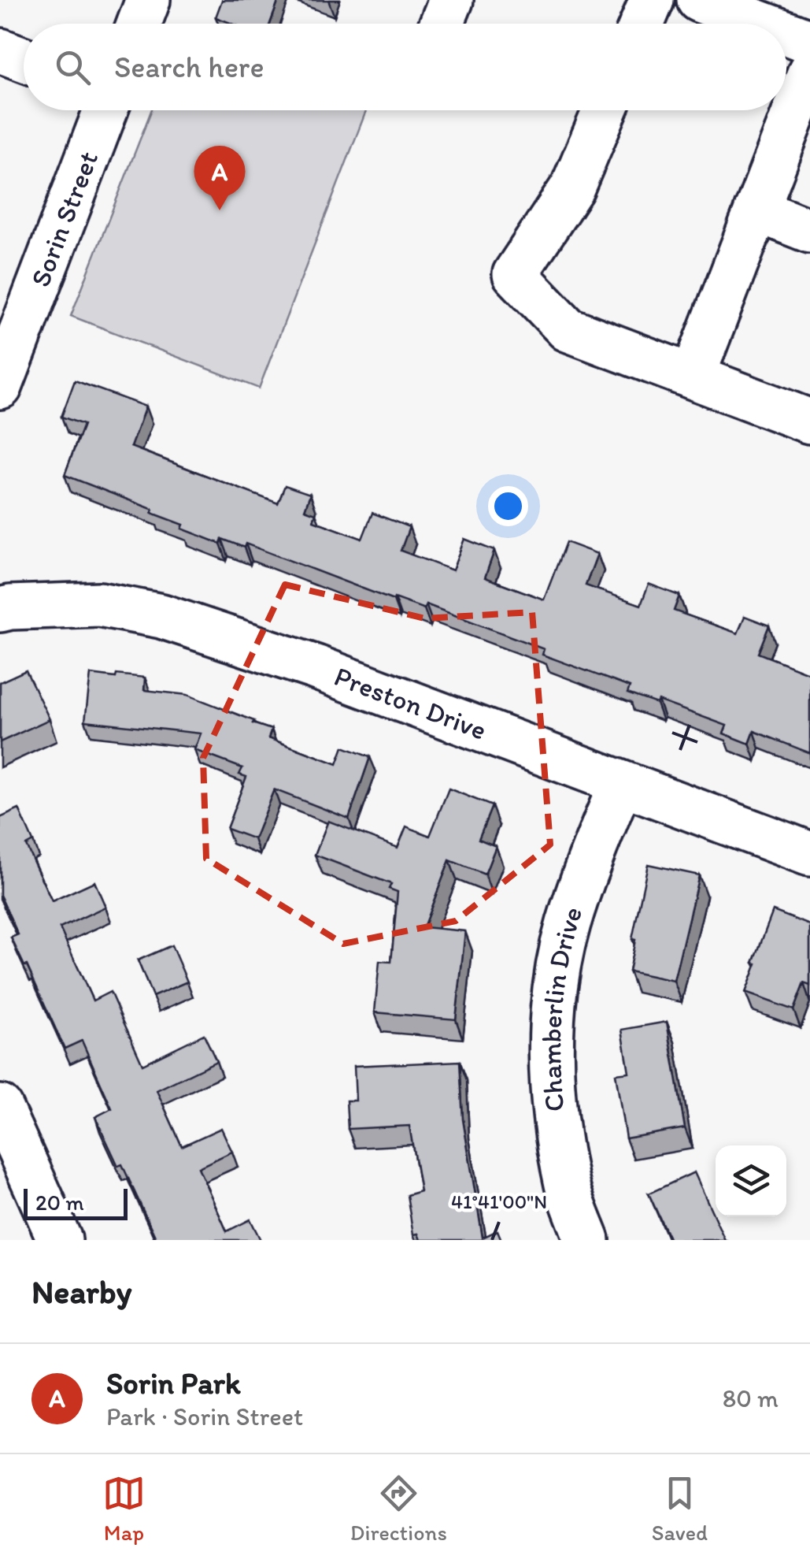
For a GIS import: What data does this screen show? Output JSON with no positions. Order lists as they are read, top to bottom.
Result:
{
  "streets": {
    "street": ["Sorin Street", "Preston Drive", "Chamberlin Drive"]
  },
  "crossings": [
    ["Preston Drive", "Chamberlin Drive"]
  ],
  "scale_bar": "20 m",
  "page": {
    "search": "Search here",
    "pins": "A",
    "scale": "20 m",
    "heading": "Nearby",
    "list": [
      {
        "mark": "A",
        "name": "Sorin Park",
        "note": "Park · Sorin Street",
        "value": "80 m"
      }
    ],
    "nav": ["Map", "Directions", "Saved"]
  },
  "coordinates": ["41°41'00\"N"]
}
